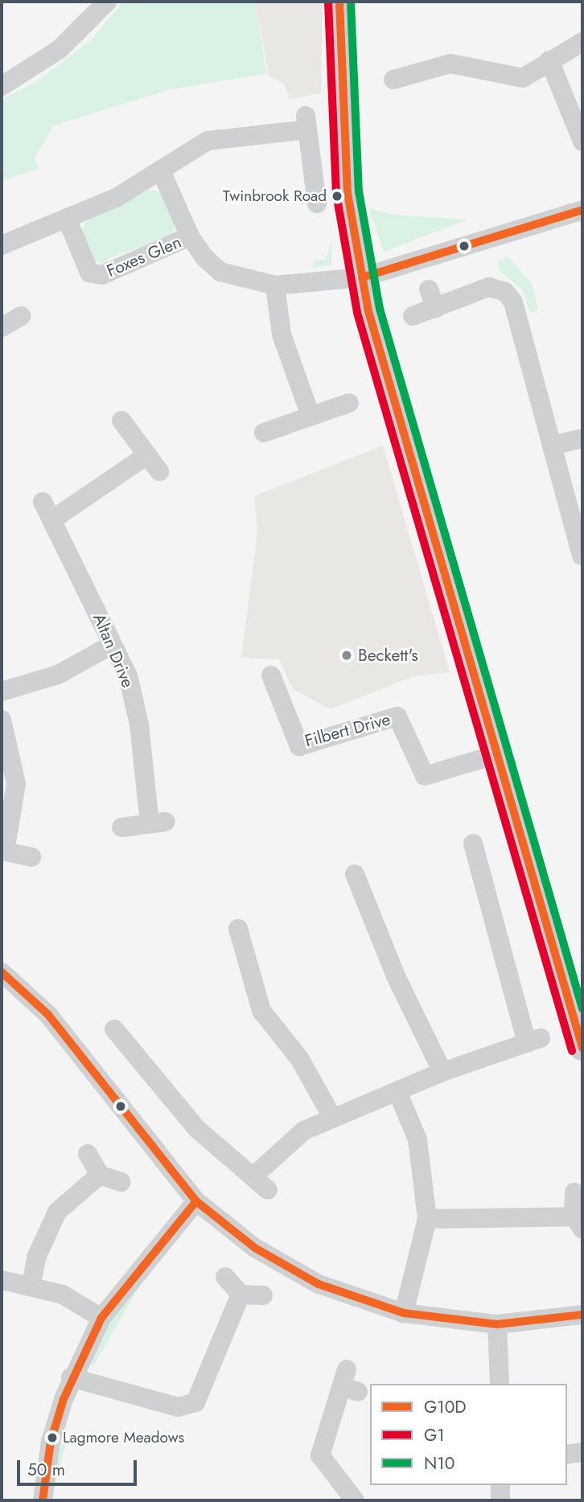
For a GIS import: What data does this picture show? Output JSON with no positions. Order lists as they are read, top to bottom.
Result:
{
  "streets": {
    "street": ["Foxes Glen", "Altan Drive", "Filbert Drive"]
  },
  "places": ["Twinbrook Road", "Beckett's", "Lagmore Meadows"],
  "lines": ["transit line G10D", "transit line N10", "transit line G1"],
  "legend": ["G10D", "G1", "N10"],
  "scale_bar": "50 m"
}
